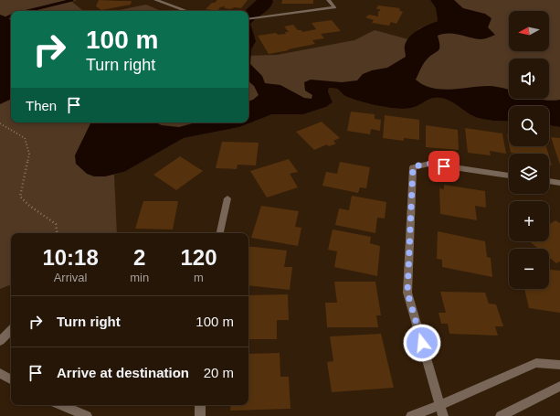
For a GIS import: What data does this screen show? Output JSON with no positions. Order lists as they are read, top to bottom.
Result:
{
  "north": "left",
  "page": {
    "map_buttons": ["+", "−"],
    "turn": ["100 m", "Turn right"],
    "then": "Then",
    "eta": [
      "10:18",
      "Arrival",
      "2",
      "min",
      "120",
      "m"
    ],
    "list": [
      {
        "name": "Turn right",
        "value": "100 m"
      },
      {
        "name": "Arrive at destination",
        "value": "20 m"
      }
    ]
  }
}
